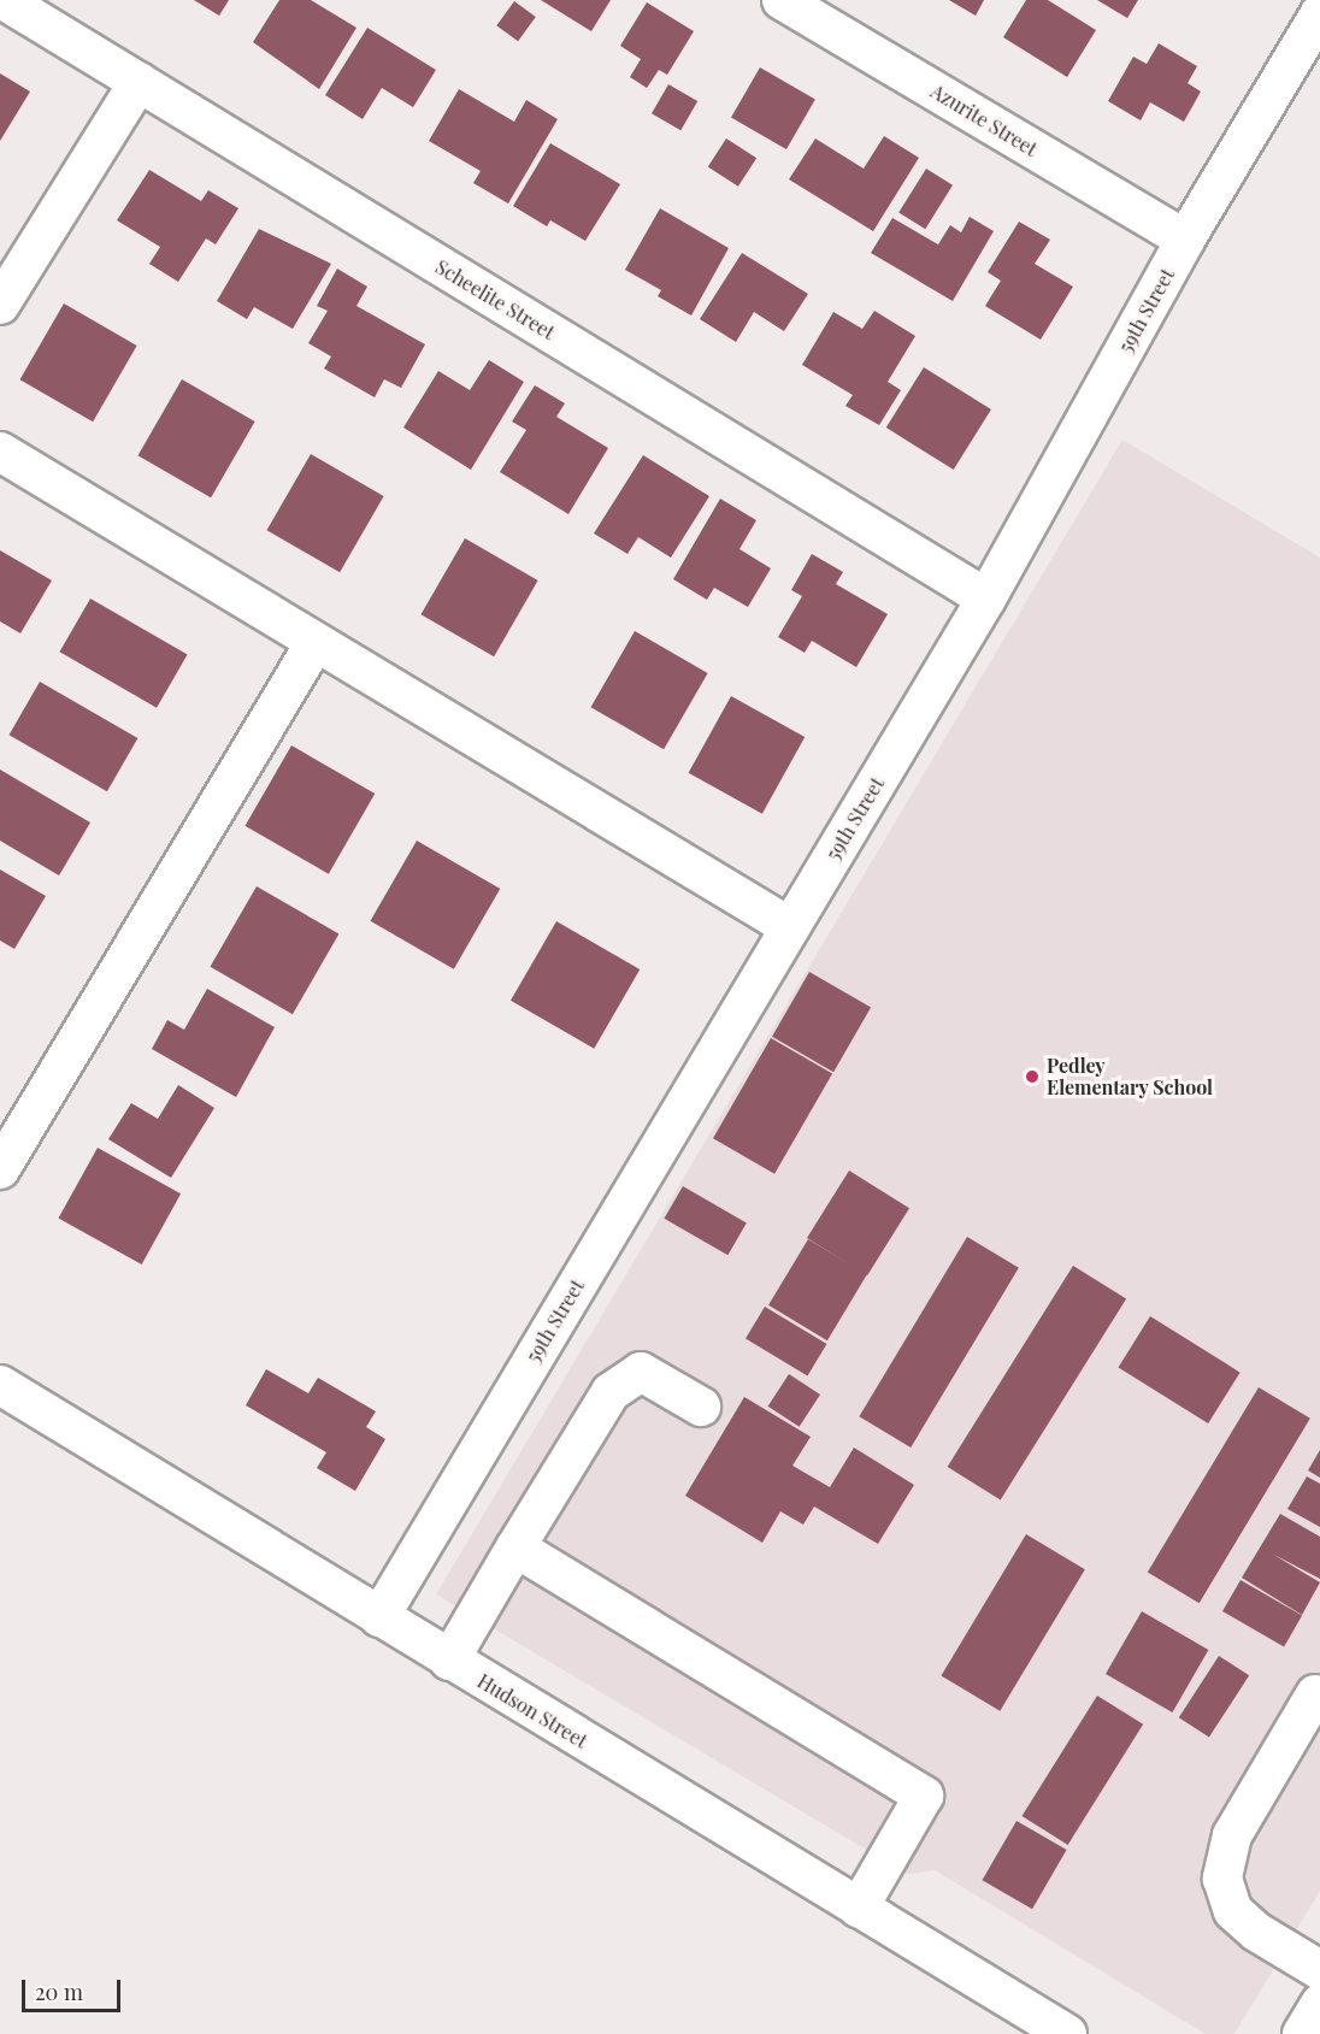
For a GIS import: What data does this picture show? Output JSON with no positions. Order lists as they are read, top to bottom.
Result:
{
  "streets": {
    "street": [
      "Azurite Street",
      "Scheelite Street",
      "59th Street",
      "Hudson Street"
    ]
  },
  "crossings": [
    ["Azurite Street", "59th Street"],
    ["Scheelite Street", "59th Street"],
    ["59th Street", "Hudson Street"]
  ],
  "places": ["Pedley Elementary School"],
  "scale_bar": "20 m"
}
